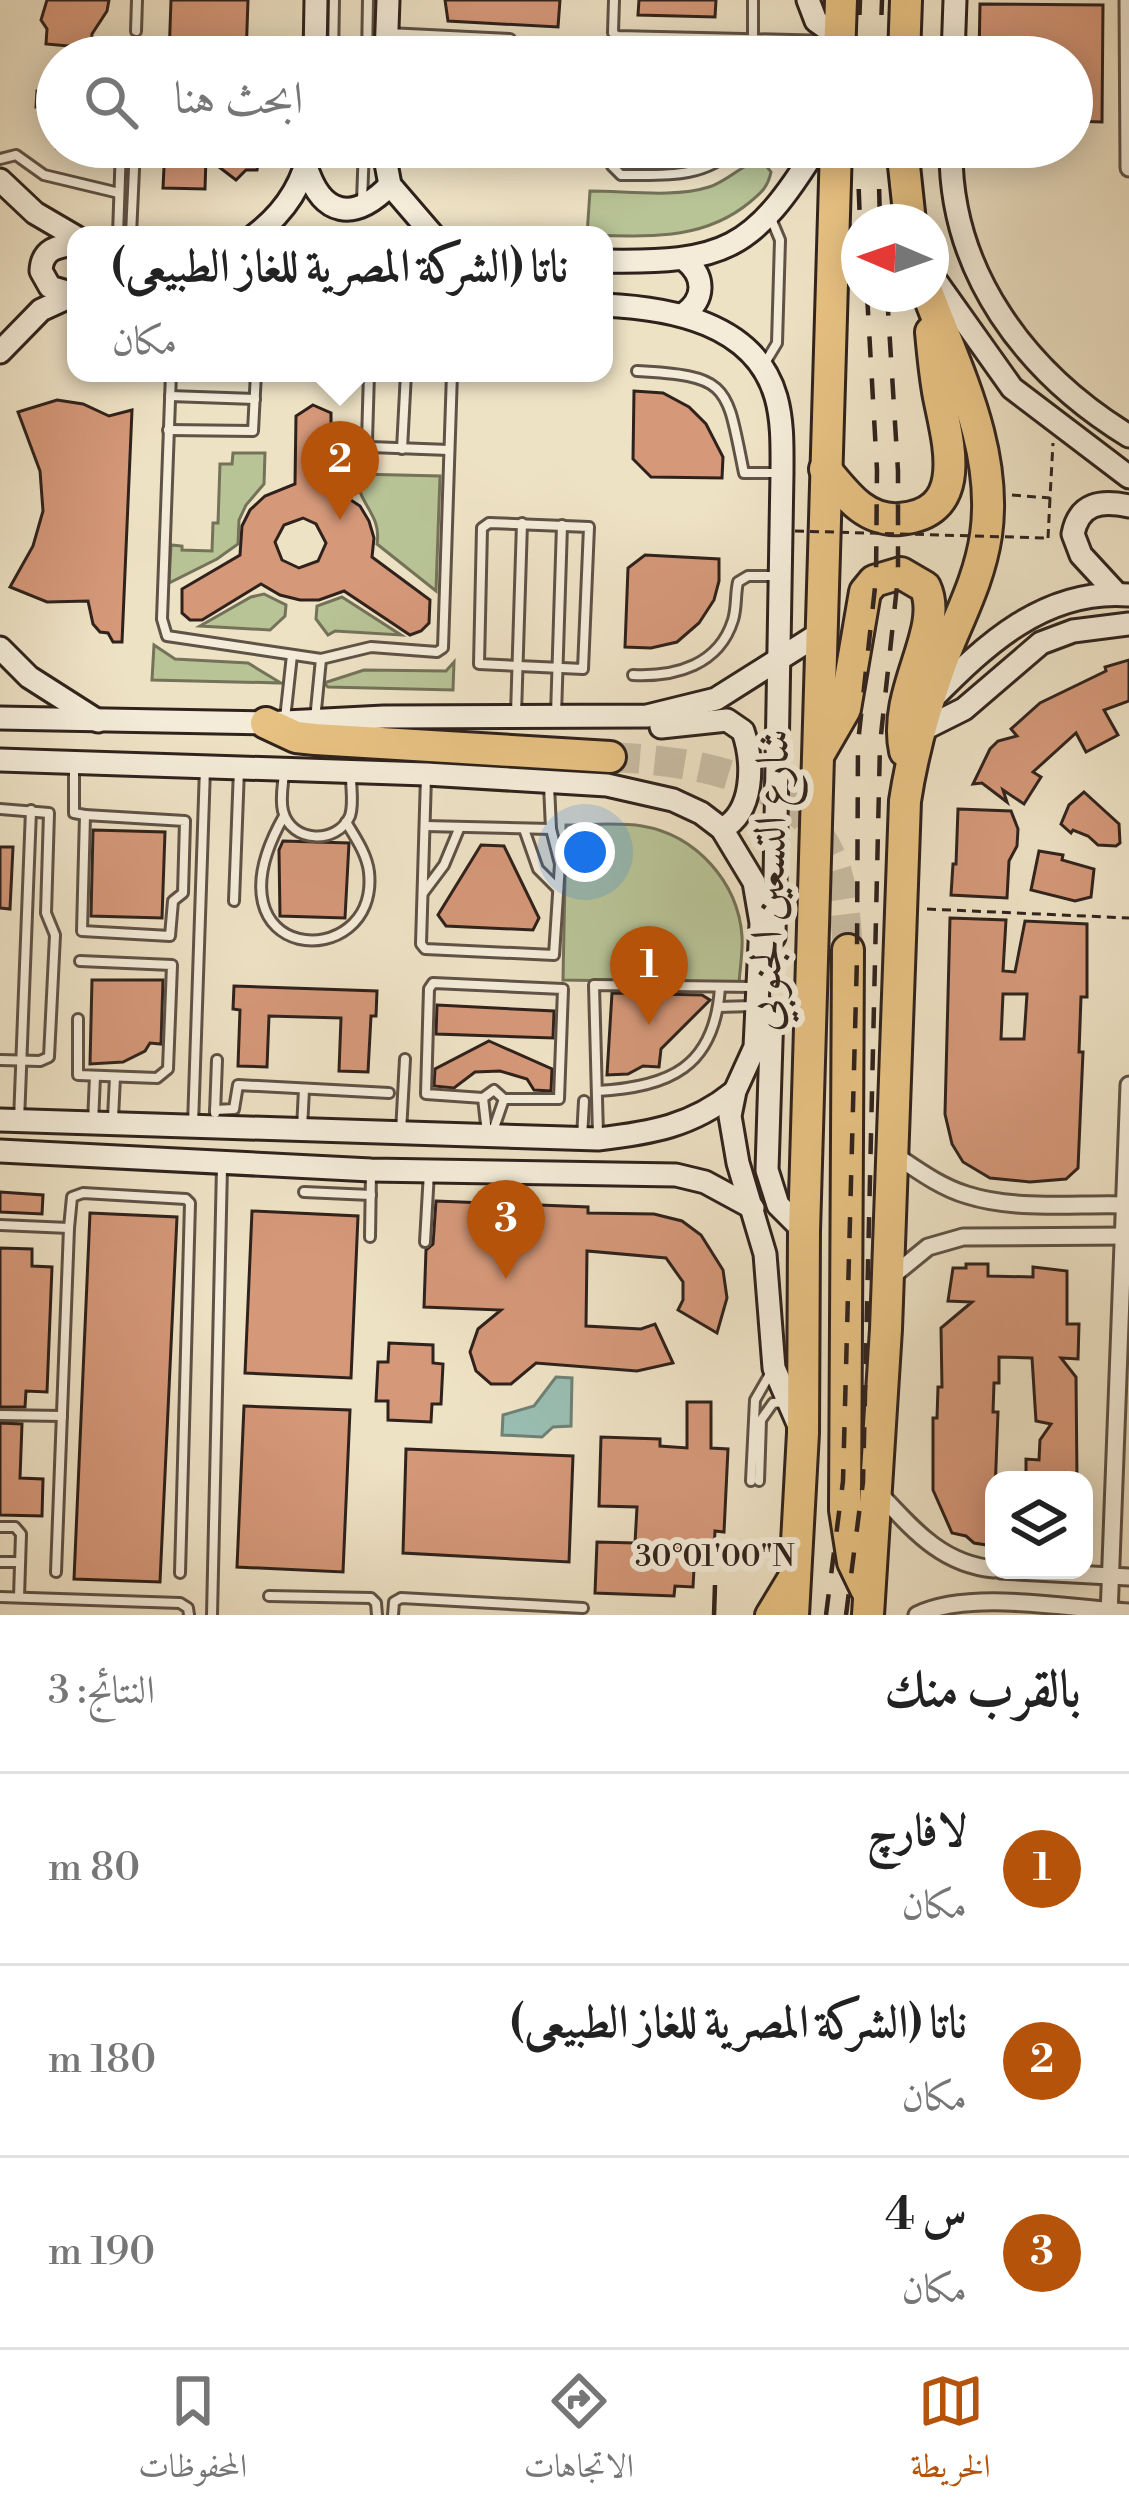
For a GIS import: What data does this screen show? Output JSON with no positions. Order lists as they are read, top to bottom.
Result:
{
  "streets": {
    "highway": ["شارع التسعين الجنوبي"]
  },
  "north": "left",
  "page": {
    "search": "ابحث هنا",
    "popup": ["ناتا (الشركة المصرية للغاز الطبيعى)", "مكان"],
    "pins": ["2", "1", "3"],
    "heading": ["بالقرب منك", "النتائج: 3"],
    "list": [
      {
        "mark": "1",
        "name": "لافارﭺ",
        "note": "مكان",
        "value": "80 m"
      },
      {
        "mark": "2",
        "name": "ناتا (الشركة المصرية للغاز الطبيعى)",
        "note": "مكان",
        "value": "180 m"
      },
      {
        "mark": "3",
        "name": "س 4",
        "note": "مكان",
        "value": "190 m"
      }
    ],
    "nav": ["الخريطة", "الاتجاهات", "المحفوظات"]
  },
  "coordinates": ["30°01'00\"N"]
}
